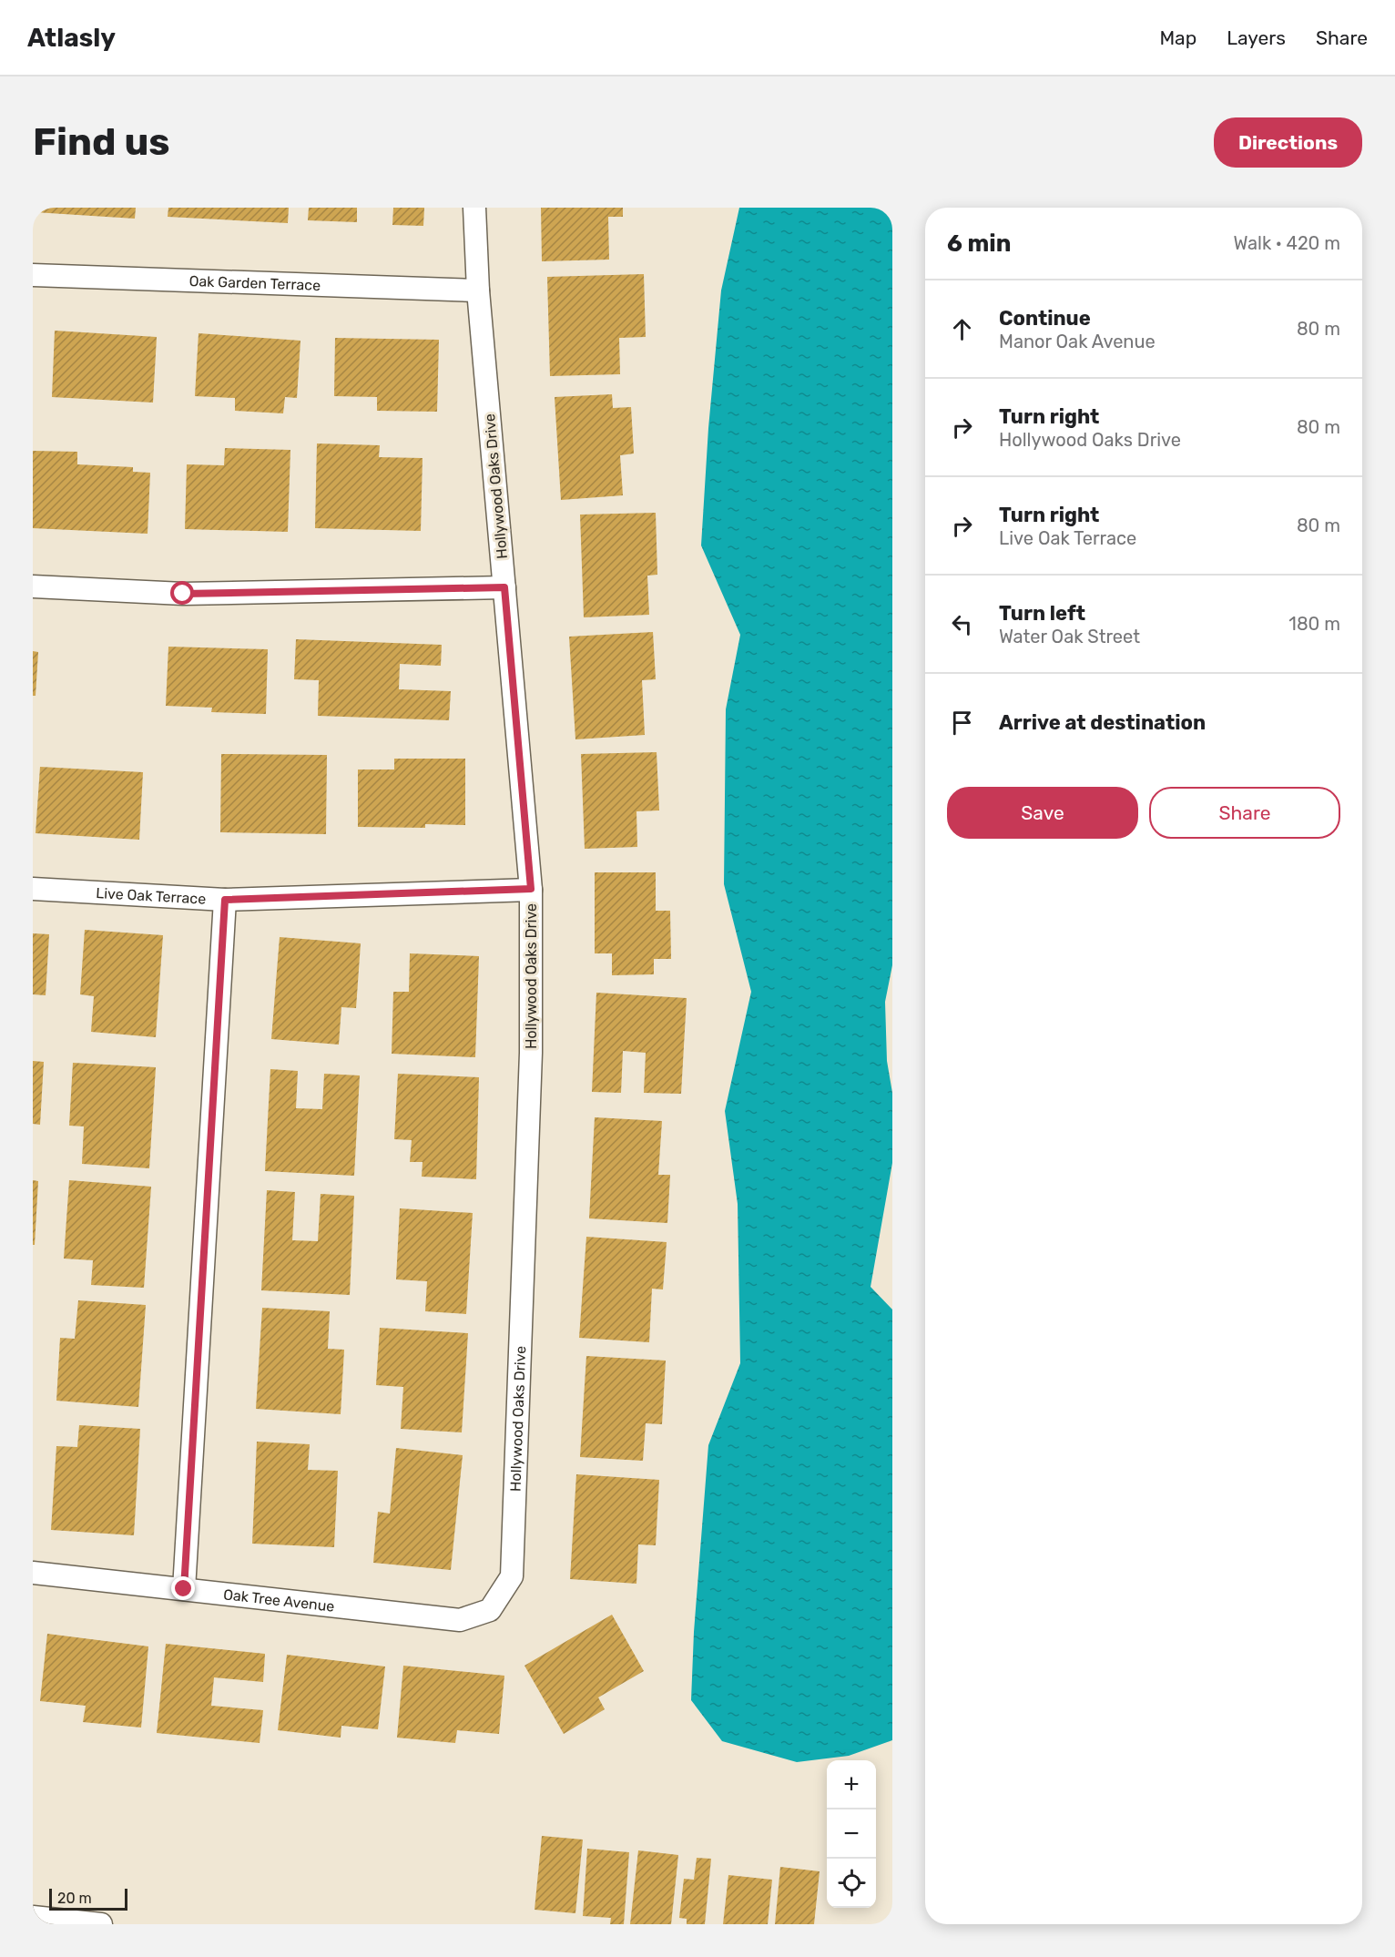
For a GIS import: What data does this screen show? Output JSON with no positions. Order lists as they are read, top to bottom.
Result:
{
  "streets": {
    "street": [
      "Oak Garden Terrace",
      "Hollywood Oaks Drive",
      "Live Oak Terrace",
      "Oak Tree Avenue"
    ]
  },
  "crossings": [
    ["Oak Garden Terrace", "Hollywood Oaks Drive"],
    ["Hollywood Oaks Drive", "Live Oak Terrace"],
    ["Hollywood Oaks Drive", "Oak Tree Avenue"]
  ],
  "scale_bar": "20 m",
  "page": {
    "header": "Atlasly",
    "nav": ["Map", "Layers", "Share"],
    "buttons": [
      "Directions",
      ["Save", "Share"]
    ],
    "title": "Find us",
    "heading": ["6 min", "Walk · 420 m"],
    "list": [
      ["Continue", "Manor Oak Avenue", "80 m"],
      ["Turn right", "Hollywood Oaks Drive", "80 m"],
      ["Turn right", "Live Oak Terrace", "80 m"],
      ["Turn left", "Water Oak Street", "180 m"],
      "Arrive at destination"
    ],
    "map_buttons": ["+", "−"],
    "scale": "20 m"
  }
}
